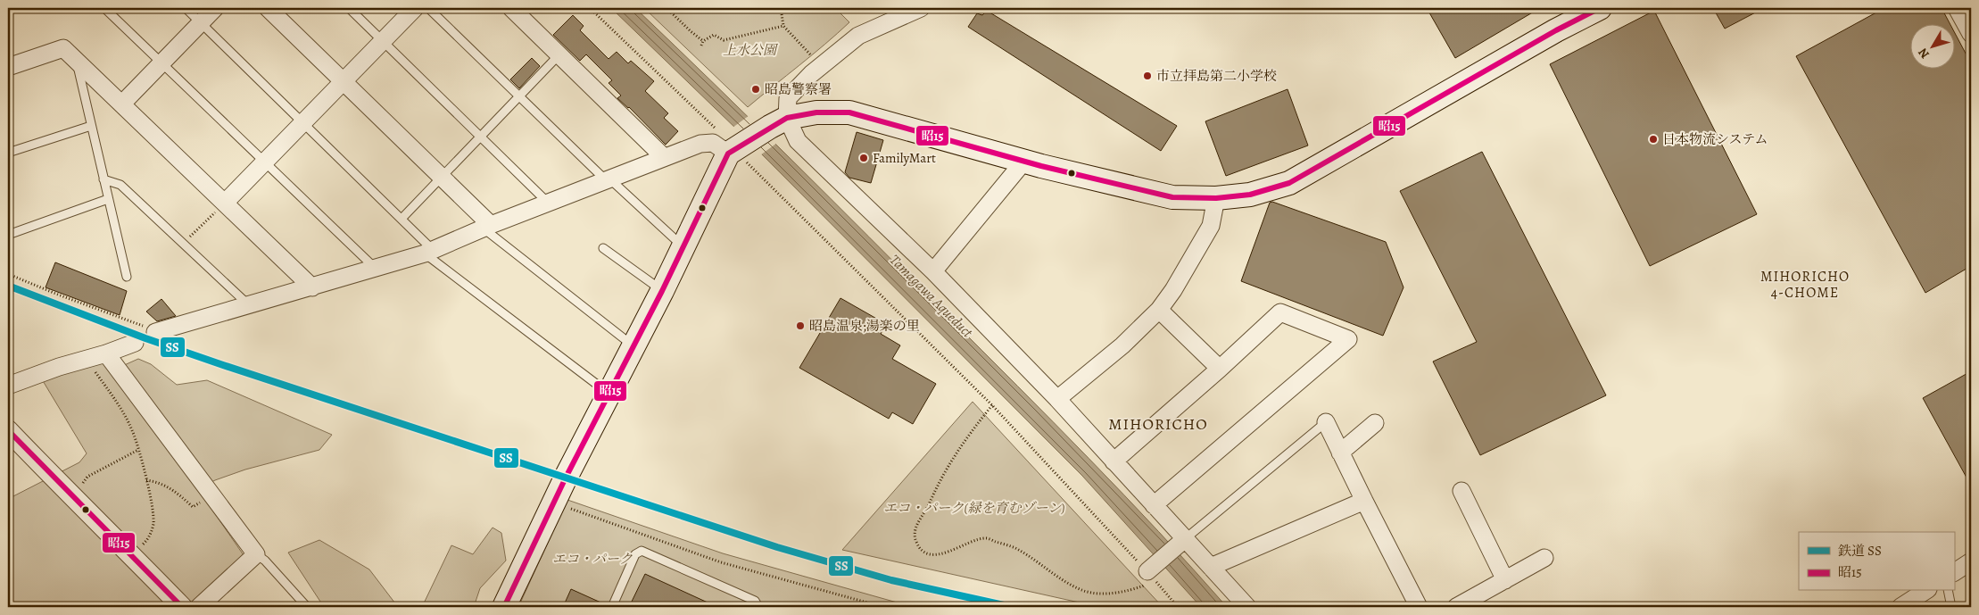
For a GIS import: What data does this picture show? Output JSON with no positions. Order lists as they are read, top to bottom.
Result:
{
  "districts": ["MIHORICHO 4-CHOME", "MIHORICHO"],
  "water": ["Tamagawa Aqueduct"],
  "parks": ["上水公園", "エコ・パーク(緑を育むゾーン)", "エコ・パーク"],
  "places": [
    "市立拝島第二小学校",
    "昭島警察署",
    "日本物流システム",
    "FamilyMart",
    "昭島温泉;湯楽の里"
  ],
  "lines": ["transit line 昭15", "rail line SS"],
  "legend": ["鉄道 SS", "昭15"],
  "north": "bottom left"
}
